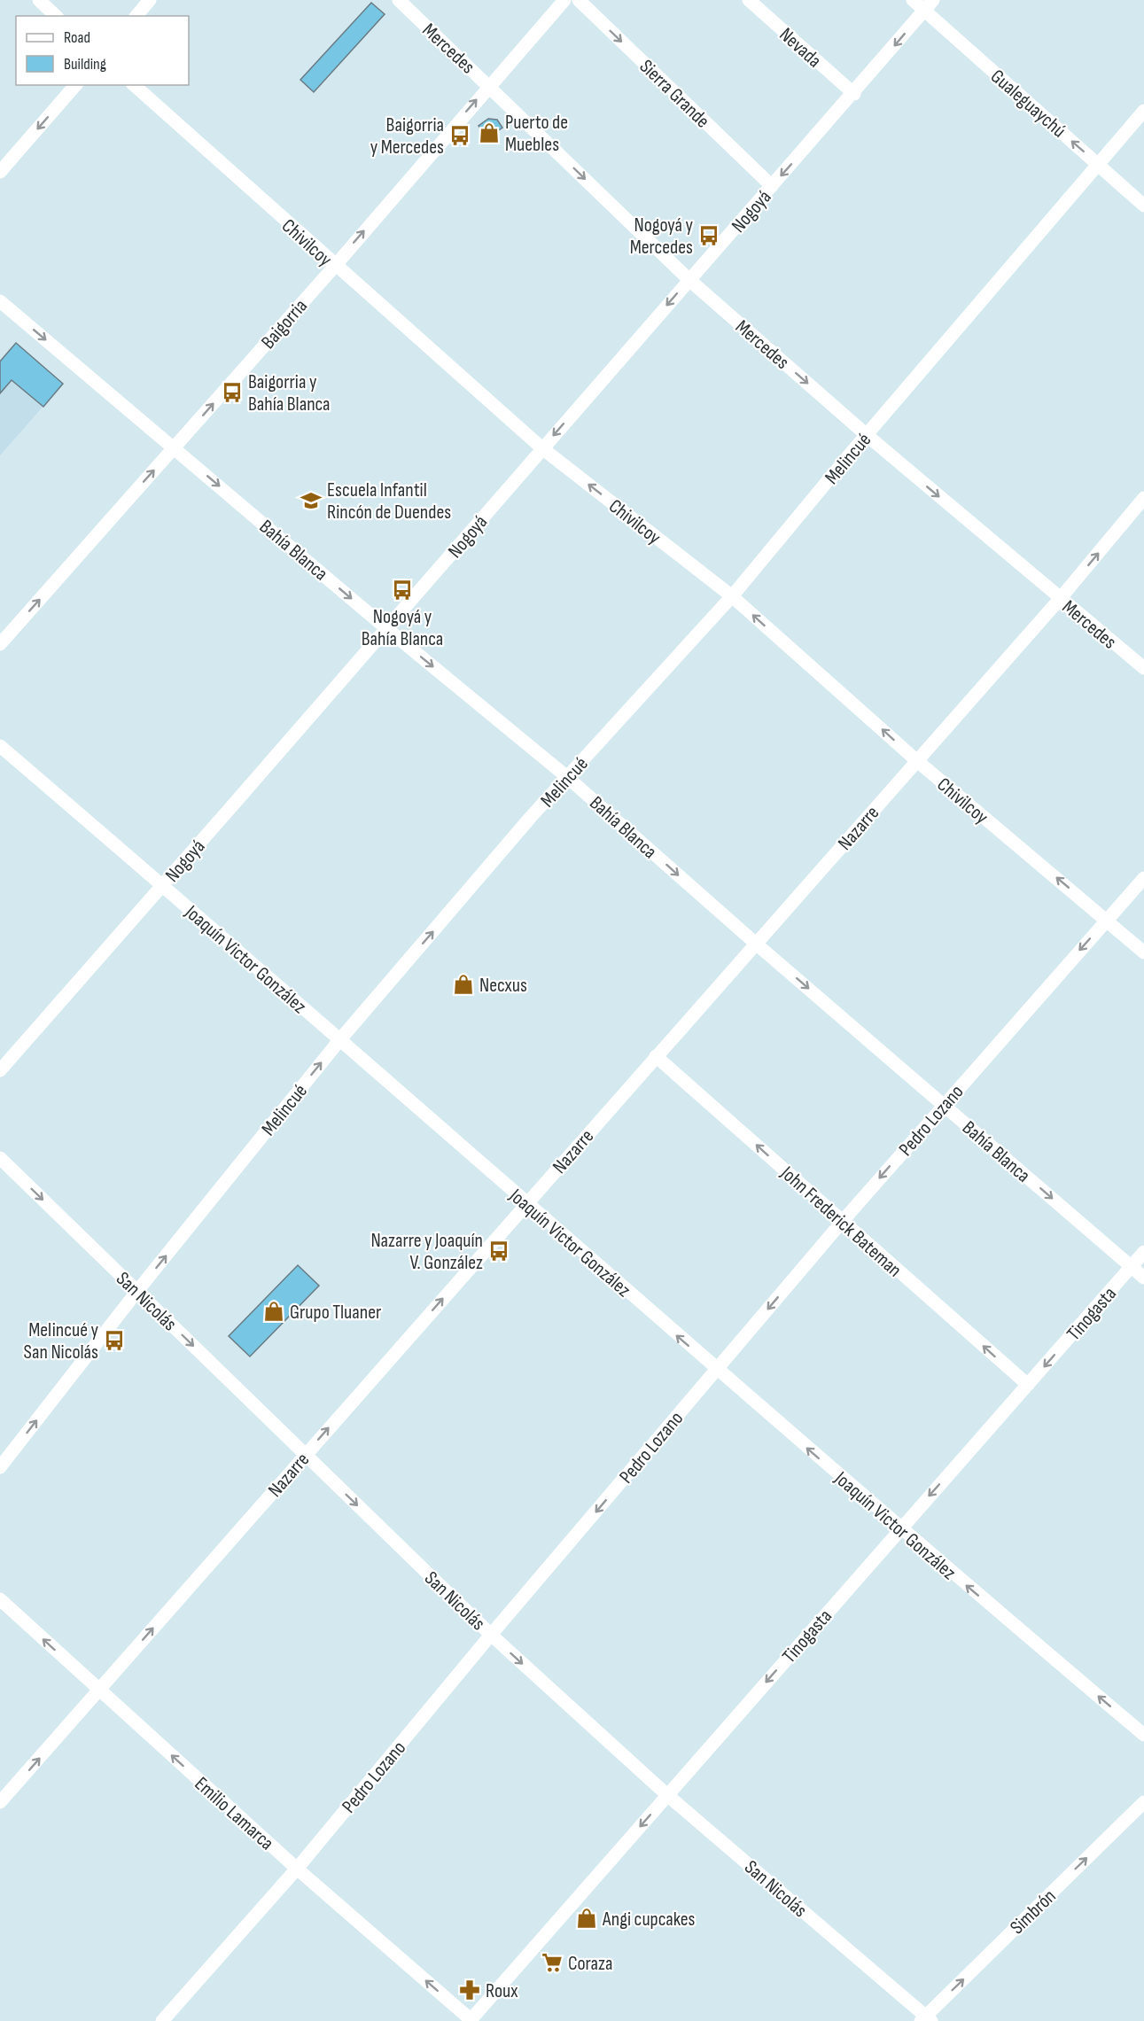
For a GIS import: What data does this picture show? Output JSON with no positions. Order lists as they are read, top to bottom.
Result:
{
  "streets": {
    "street": [
      "Nevada",
      "Mercedes",
      "Sierra Grande",
      "Gualeguaychú",
      "Nogoyá",
      "Chivilcoy",
      "Baigorria",
      "Melincué",
      "Bahía Blanca",
      "Nazarre",
      "Joaquín Victor González",
      "Pedro Lozano",
      "John Frederick Bateman",
      "San Nicolás",
      "Tinogasta",
      "Emilio Lamarca",
      "Simbrón"
    ]
  },
  "crossings": [
    ["Nevada", "Nogoyá"],
    ["Mercedes", "Nogoyá"],
    ["Mercedes", "Baigorria"],
    ["Mercedes", "Melincué"],
    ["Mercedes", "Nazarre"],
    ["Sierra Grande", "Nogoyá"],
    ["Gualeguaychú", "Nogoyá"],
    ["Gualeguaychú", "Melincué"],
    ["Nogoyá", "Chivilcoy"],
    ["Nogoyá", "Bahía Blanca"],
    ["Nogoyá", "Joaquín Victor González"],
    ["Chivilcoy", "Baigorria"],
    ["Chivilcoy", "Melincué"],
    ["Chivilcoy", "Nazarre"],
    ["Chivilcoy", "Pedro Lozano"],
    ["Baigorria", "Bahía Blanca"],
    ["Melincué", "Bahía Blanca"],
    ["Melincué", "Joaquín Victor González"],
    ["Melincué", "San Nicolás"],
    ["Bahía Blanca", "Nazarre"],
    ["Bahía Blanca", "Pedro Lozano"],
    ["Bahía Blanca", "Tinogasta"],
    ["Nazarre", "Joaquín Victor González"],
    ["Nazarre", "John Frederick Bateman"],
    ["Nazarre", "San Nicolás"],
    ["Nazarre", "Emilio Lamarca"],
    ["Joaquín Victor González", "Pedro Lozano"],
    ["Joaquín Victor González", "Tinogasta"],
    ["Pedro Lozano", "John Frederick Bateman"],
    ["Pedro Lozano", "San Nicolás"],
    ["Pedro Lozano", "Emilio Lamarca"],
    ["John Frederick Bateman", "Tinogasta"],
    ["San Nicolás", "Tinogasta"],
    ["San Nicolás", "Simbrón"],
    ["Tinogasta", "Emilio Lamarca"]
  ],
  "one_way": [
    "Mercedes",
    "Sierra Grande",
    "Gualeguaychú",
    "Chivilcoy",
    "Baigorria",
    "Melincué",
    "Bahía Blanca",
    "Nazarre",
    "Joaquín Victor González",
    "Pedro Lozano",
    "John Frederick Bateman",
    "San Nicolás",
    "Tinogasta",
    "Emilio Lamarca",
    "Simbrón"
  ],
  "places": {
    "shop": [
      "Puerto de Muebles",
      "Necxus",
      "Grupo Tluaner",
      "Angi cupcakes"
    ],
    "bus stop": [
      "Baigorria y Mercedes",
      "Nogoyá y Mercedes",
      "Baigorria y Bahía Blanca",
      "Nogoyá y Bahía Blanca",
      "Nazarre y Joaquín V. González",
      "Melincué y San Nicolás"
    ],
    "school or university": ["Escuela Infantil Rincón de Duendes"],
    "supermarket": ["Coraza"],
    "pharmacy": ["Roux"]
  },
  "legend": ["Road", "Building"]
}
